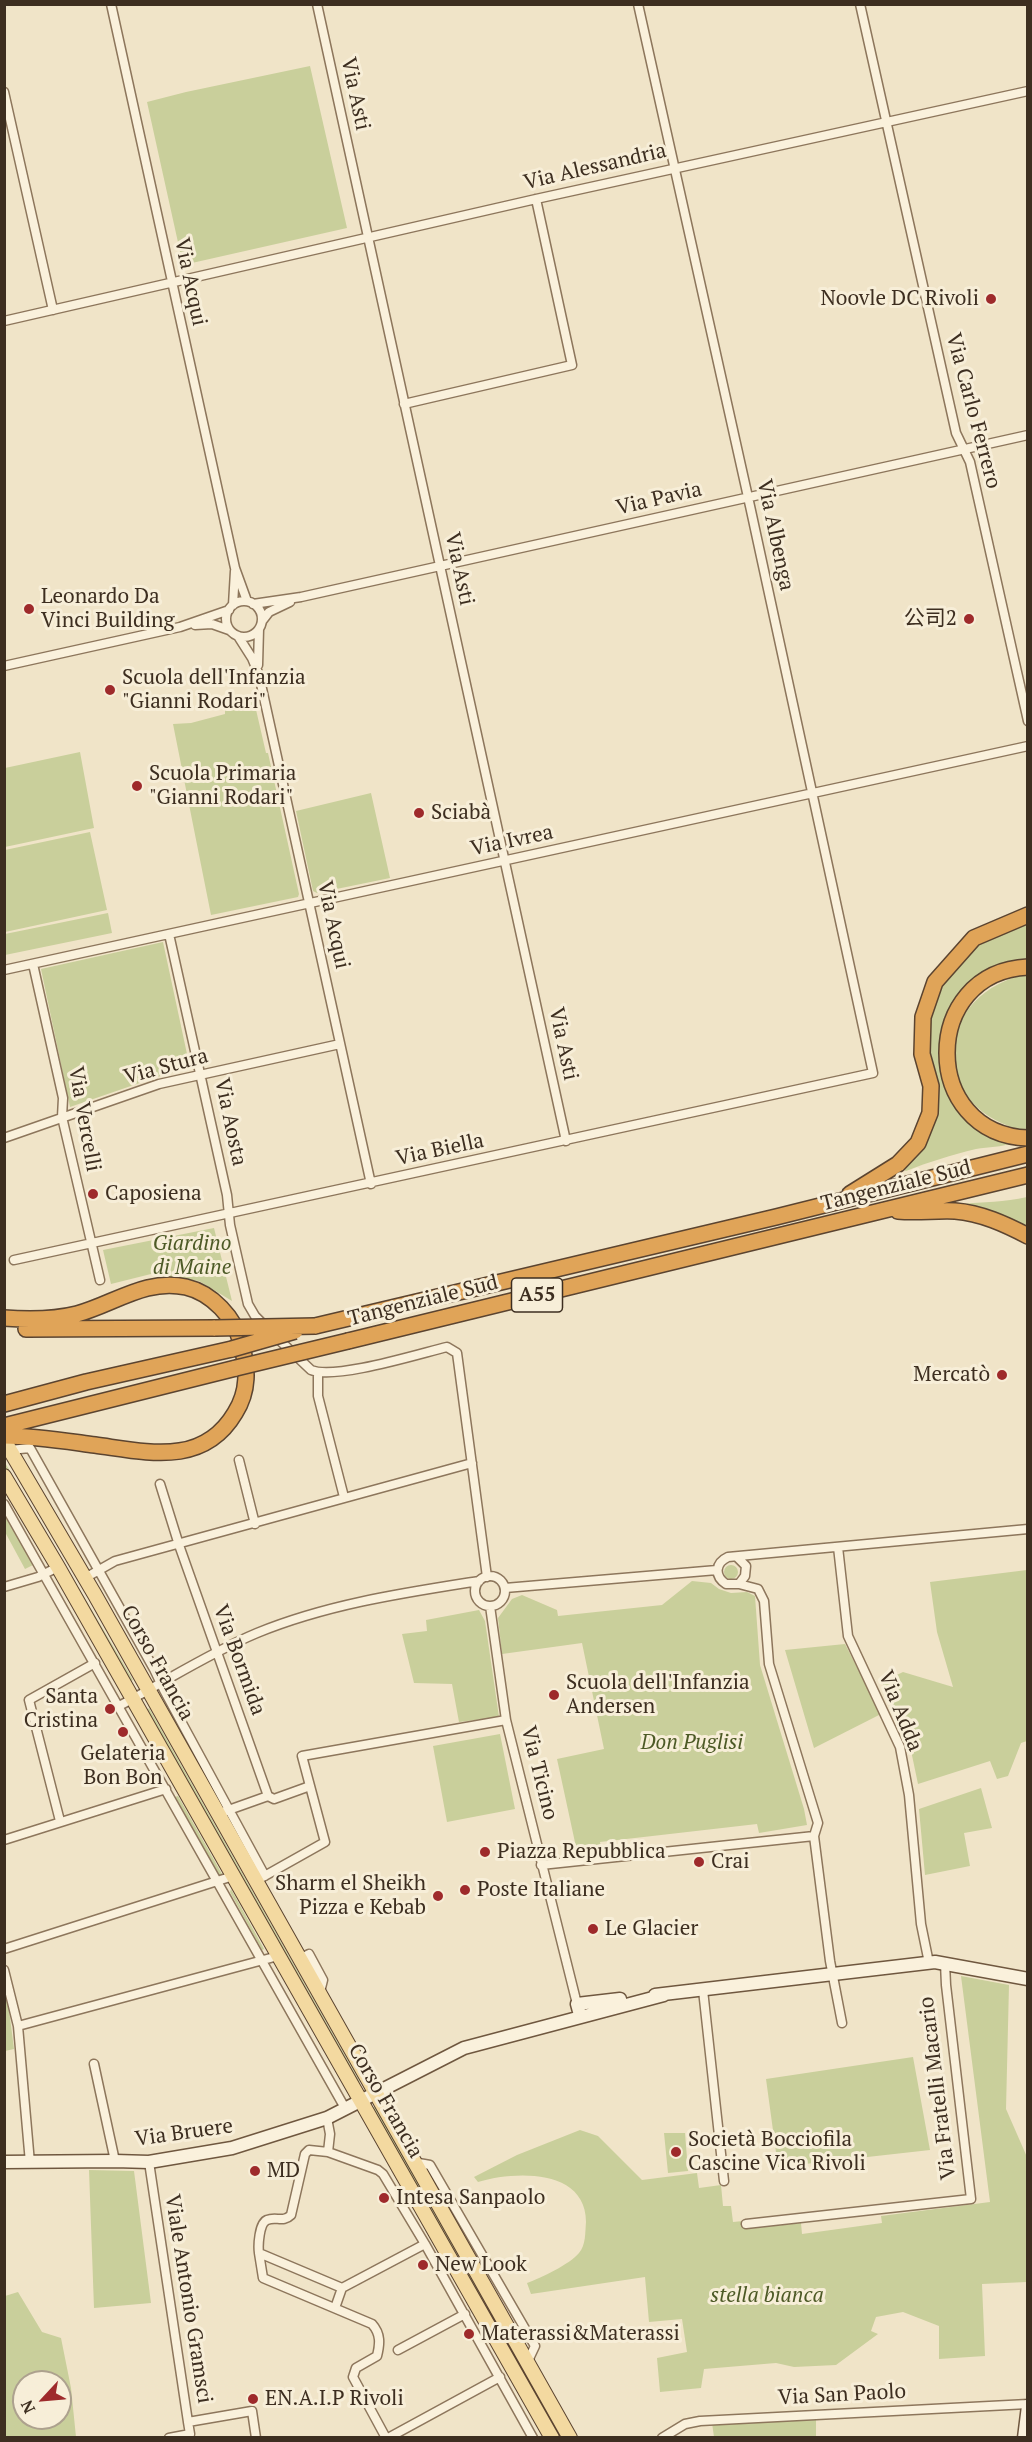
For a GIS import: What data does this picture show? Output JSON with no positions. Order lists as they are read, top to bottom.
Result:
{
  "streets": {
    "highway": ["Tangenziale Sud", "A55"],
    "main road": ["Corso Francia"],
    "street": [
      "Via Asti",
      "Via Alessandria",
      "Via Acqui",
      "Via Carlo Ferrero",
      "Via Pavia",
      "Via Albenga",
      "Via Ivrea",
      "Via Stura",
      "Via Vercelli",
      "Via Aosta",
      "Via Biella",
      "Via Bormida",
      "Via Adda",
      "Via Ticino",
      "Via Fratelli Macario",
      "Via Bruere",
      "Viale Antonio Gramsci",
      "Via San Paolo"
    ]
  },
  "crossings": [
    ["Via Asti", "Via Alessandria"],
    ["Via Asti", "Via Pavia"],
    ["Via Asti", "Via Ivrea"],
    ["Via Asti", "Via Biella"],
    ["Via Alessandria", "Via Acqui"],
    ["Via Alessandria", "Via Carlo Ferrero"],
    ["Via Alessandria", "Via Albenga"],
    ["Via Acqui", "Via Pavia"],
    ["Via Acqui", "Via Ivrea"],
    ["Via Acqui", "Via Stura"],
    ["Via Acqui", "Via Biella"],
    ["Via Carlo Ferrero", "Via Pavia"],
    ["Via Pavia", "Via Albenga"],
    ["Via Albenga", "Via Ivrea"],
    ["Via Albenga", "Via Biella"],
    ["Via Ivrea", "Via Vercelli"],
    ["Via Ivrea", "Via Aosta"],
    ["Via Stura", "Via Vercelli"],
    ["Via Stura", "Via Aosta"],
    ["Via Vercelli", "Via Biella"],
    ["Via Aosta", "Via Biella"],
    ["Corso Francia", "Via Bruere"],
    ["Via Bruere", "Viale Antonio Gramsci"]
  ],
  "parks": ["Giardino di Maine", "Don Puglisi", "stella bianca"],
  "places": [
    "Noovle DC Rivoli",
    "Leonardo Da Vinci Building",
    "公司2",
    "Scuola dell'Infanzia \"Gianni Rodari\"",
    "Scuola Primaria \"Gianni Rodari\"",
    "Sciabà",
    "Caposiena",
    "Mercatò",
    "Scuola dell'Infanzia Andersen",
    "Santa Cristina",
    "Gelateria Bon Bon",
    "Piazza Repubblica",
    "Crai",
    "Poste Italiane",
    "Sharm el Sheikh Pizza e Kebab",
    "Le Glacier",
    "Società Bocciofila Cascine Vica Rivoli",
    "MD",
    "Intesa Sanpaolo",
    "New Look",
    "Materassi&Materassi",
    "EN.A.I.P Rivoli"
  ],
  "north": "bottom left"
}
